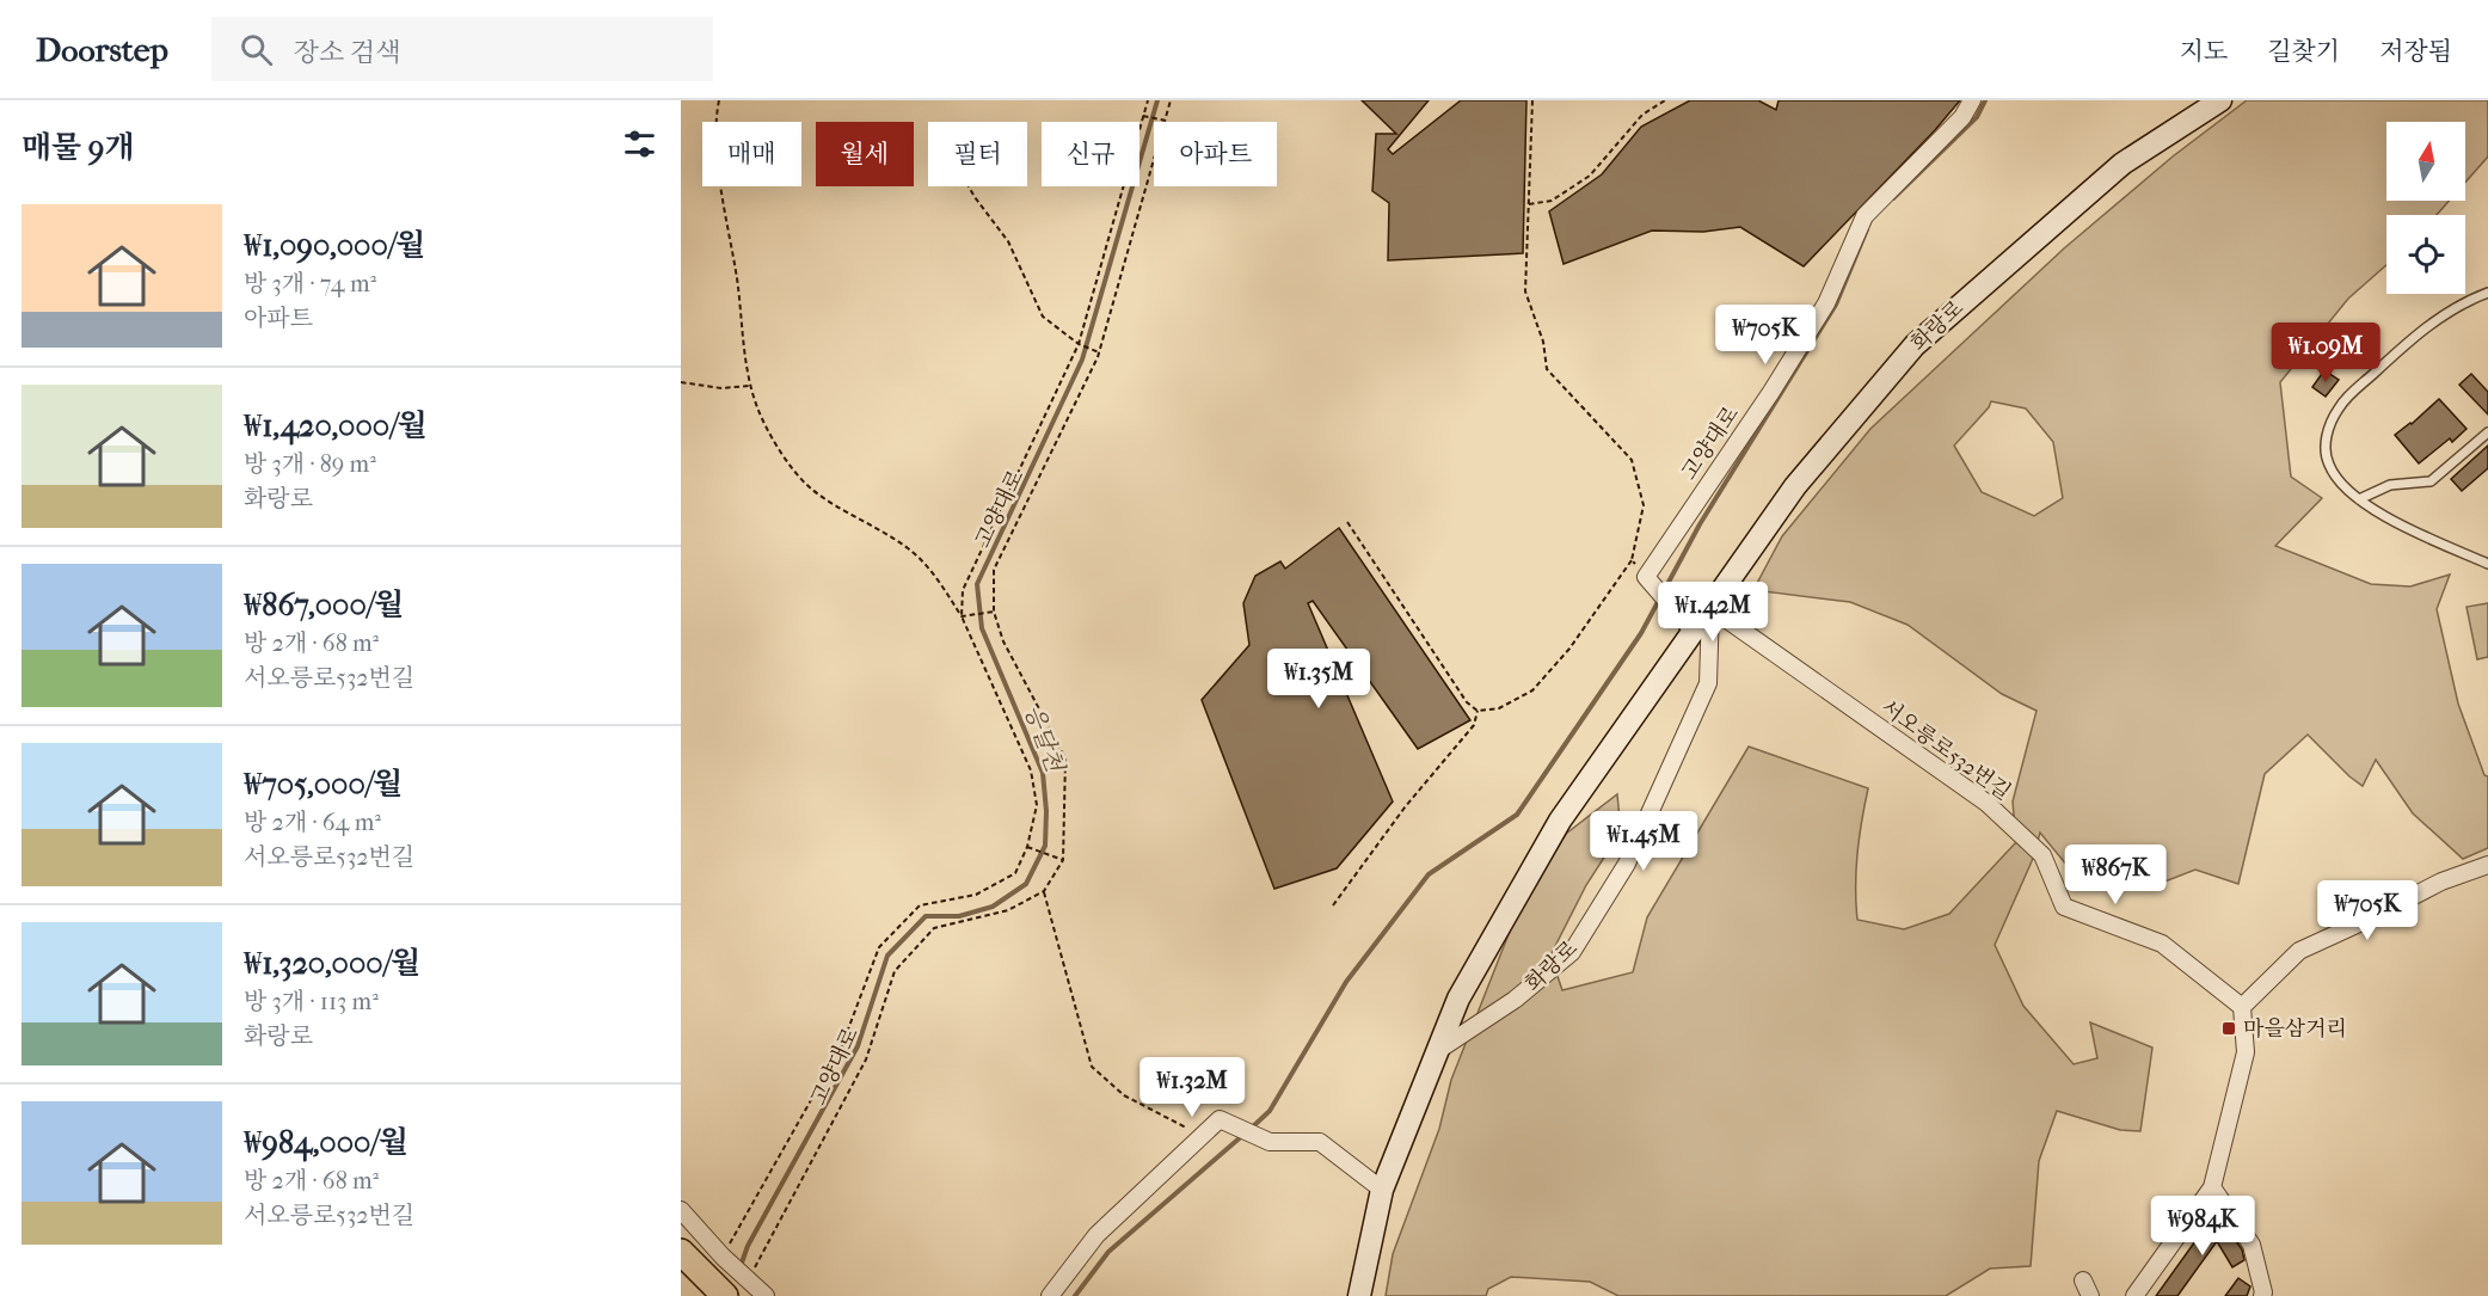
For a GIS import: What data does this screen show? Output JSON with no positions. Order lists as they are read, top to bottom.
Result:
{
  "streets": {
    "main road": ["화랑로"],
    "street": ["고양대로", "서오릉로532번길"]
  },
  "crossings": [
    ["화랑로", "서오릉로532번길"]
  ],
  "water": ["응달천"],
  "places": {
    "transit": ["마을삼거리"]
  },
  "north": "top",
  "page": {
    "header": "Doorstep",
    "search": "장소 검색",
    "nav": ["지도", "길찾기", "저장됨"],
    "heading": "매물 9개",
    "chip": [
      "매매",
      "월세",
      "필터",
      "신규",
      "아파트"
    ],
    "list": [
      {
        "name": "₩1,090,000/월",
        "note": "방 3개 · 74 m² · 아파트"
      },
      {
        "name": "₩1,420,000/월",
        "note": "방 3개 · 89 m² · 화랑로"
      },
      {
        "name": "₩867,000/월",
        "note": "방 2개 · 68 m² · 서오릉로532번길"
      },
      {
        "name": "₩705,000/월",
        "note": "방 2개 · 64 m² · 서오릉로532번길"
      },
      {
        "name": "₩1,320,000/월",
        "note": "방 3개 · 113 m² · 화랑로"
      },
      {
        "name": "₩984,000/월",
        "note": "방 2개 · 68 m² · 서오릉로532번길"
      }
    ],
    "price": [
      "₩705K",
      "₩1.09M",
      "₩1.42M",
      "₩1.35M",
      "₩1.45M",
      "₩867K",
      "₩705K",
      "₩1.32M",
      "₩984K"
    ]
  }
}
